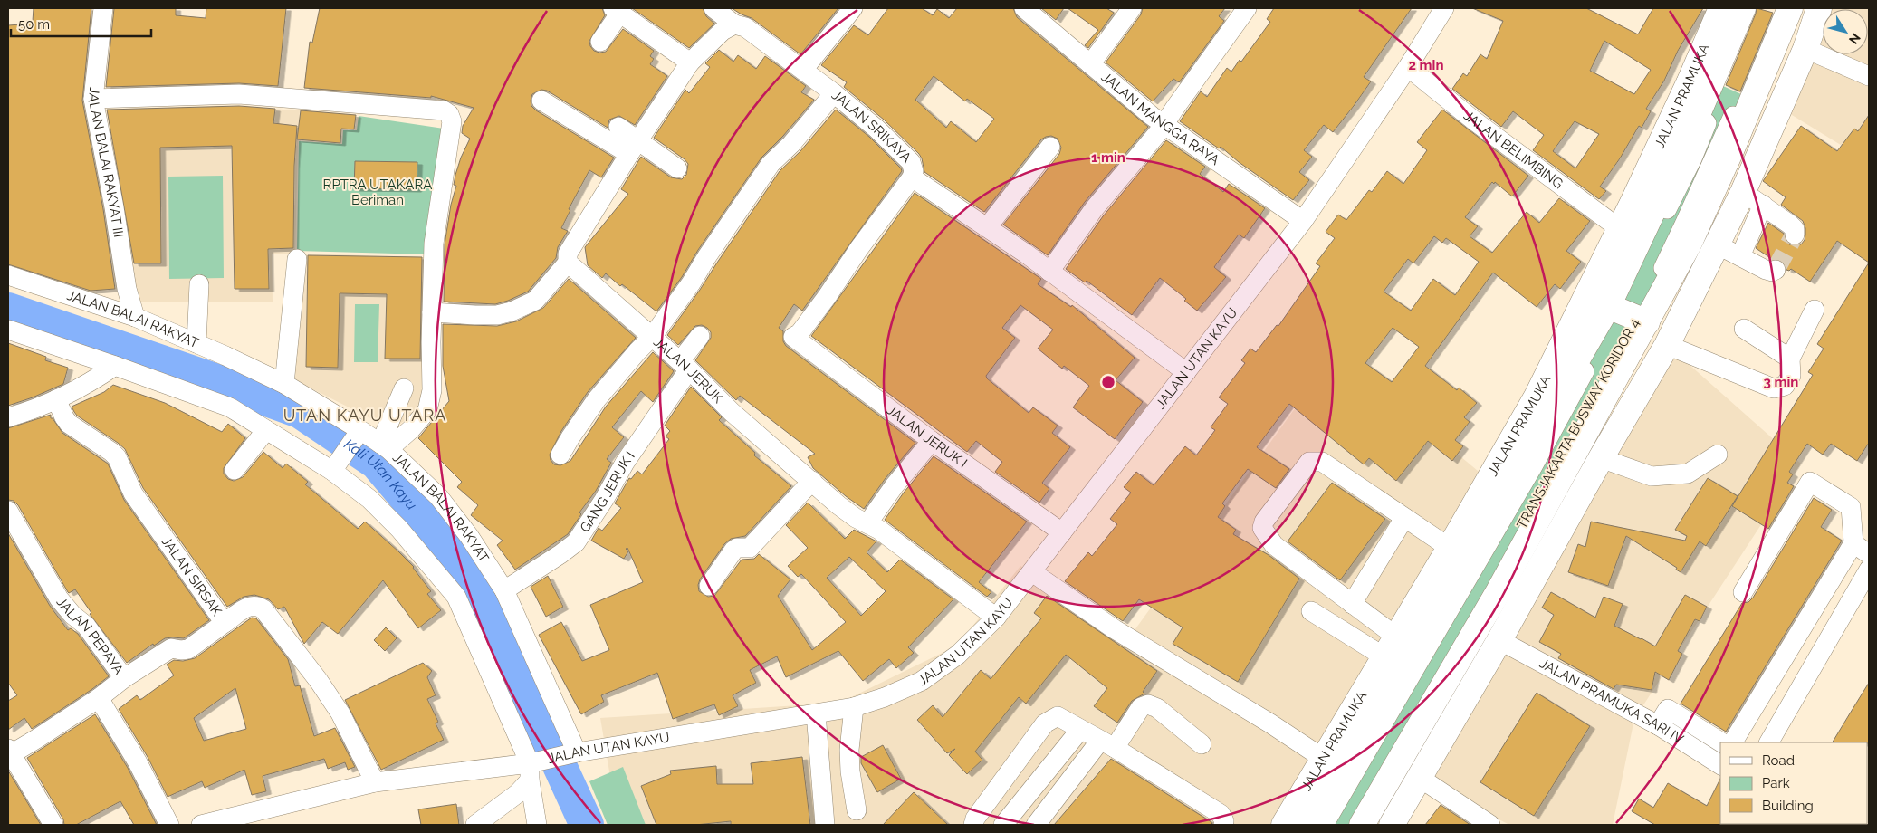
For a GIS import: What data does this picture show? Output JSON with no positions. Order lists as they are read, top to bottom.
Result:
{
  "streets": {
    "main road": ["JALAN PRAMUKA"],
    "street": [
      "JALAN MANGGA RAYA",
      "JALAN SRIKAYA",
      "JALAN BELIMBING",
      "JALAN BALAI RAKYAT III",
      "JALAN BALAI RAKYAT",
      "JALAN UTAN KAYU",
      "JALAN JERUK",
      "TRANSJAKARTA BUSWAY KORIDOR 4",
      "JALAN JERUK I",
      "GANG JERUK I",
      "JALAN SIRSAK",
      "JALAN PEPAYA",
      "JALAN PRAMUKA SARI IV"
    ]
  },
  "crossings": [
    ["JALAN PRAMUKA", "JALAN BELIMBING"],
    ["JALAN PRAMUKA", "TRANSJAKARTA BUSWAY KORIDOR 4"],
    ["JALAN MANGGA RAYA", "JALAN UTAN KAYU"],
    ["JALAN SRIKAYA", "JALAN UTAN KAYU"],
    ["JALAN SRIKAYA", "JALAN JERUK I"],
    ["JALAN BELIMBING", "JALAN UTAN KAYU"],
    ["JALAN BALAI RAKYAT III", "JALAN BALAI RAKYAT"],
    ["JALAN BALAI RAKYAT", "JALAN UTAN KAYU"],
    ["JALAN BALAI RAKYAT", "GANG JERUK I"],
    ["JALAN UTAN KAYU", "JALAN JERUK"],
    ["JALAN UTAN KAYU", "JALAN JERUK I"],
    ["JALAN UTAN KAYU", "JALAN SIRSAK"],
    ["JALAN JERUK", "GANG JERUK I"]
  ],
  "districts": ["UTAN KAYU UTARA"],
  "water": ["Kali Utan Kayu"],
  "parks": ["RPTRA UTAKARA Beriman"],
  "legend": ["Road", "Park", "Building"],
  "scale_bar": "50 m",
  "north": "bottom right",
  "rings": ["2 min", "1 min", "3 min"]
}
